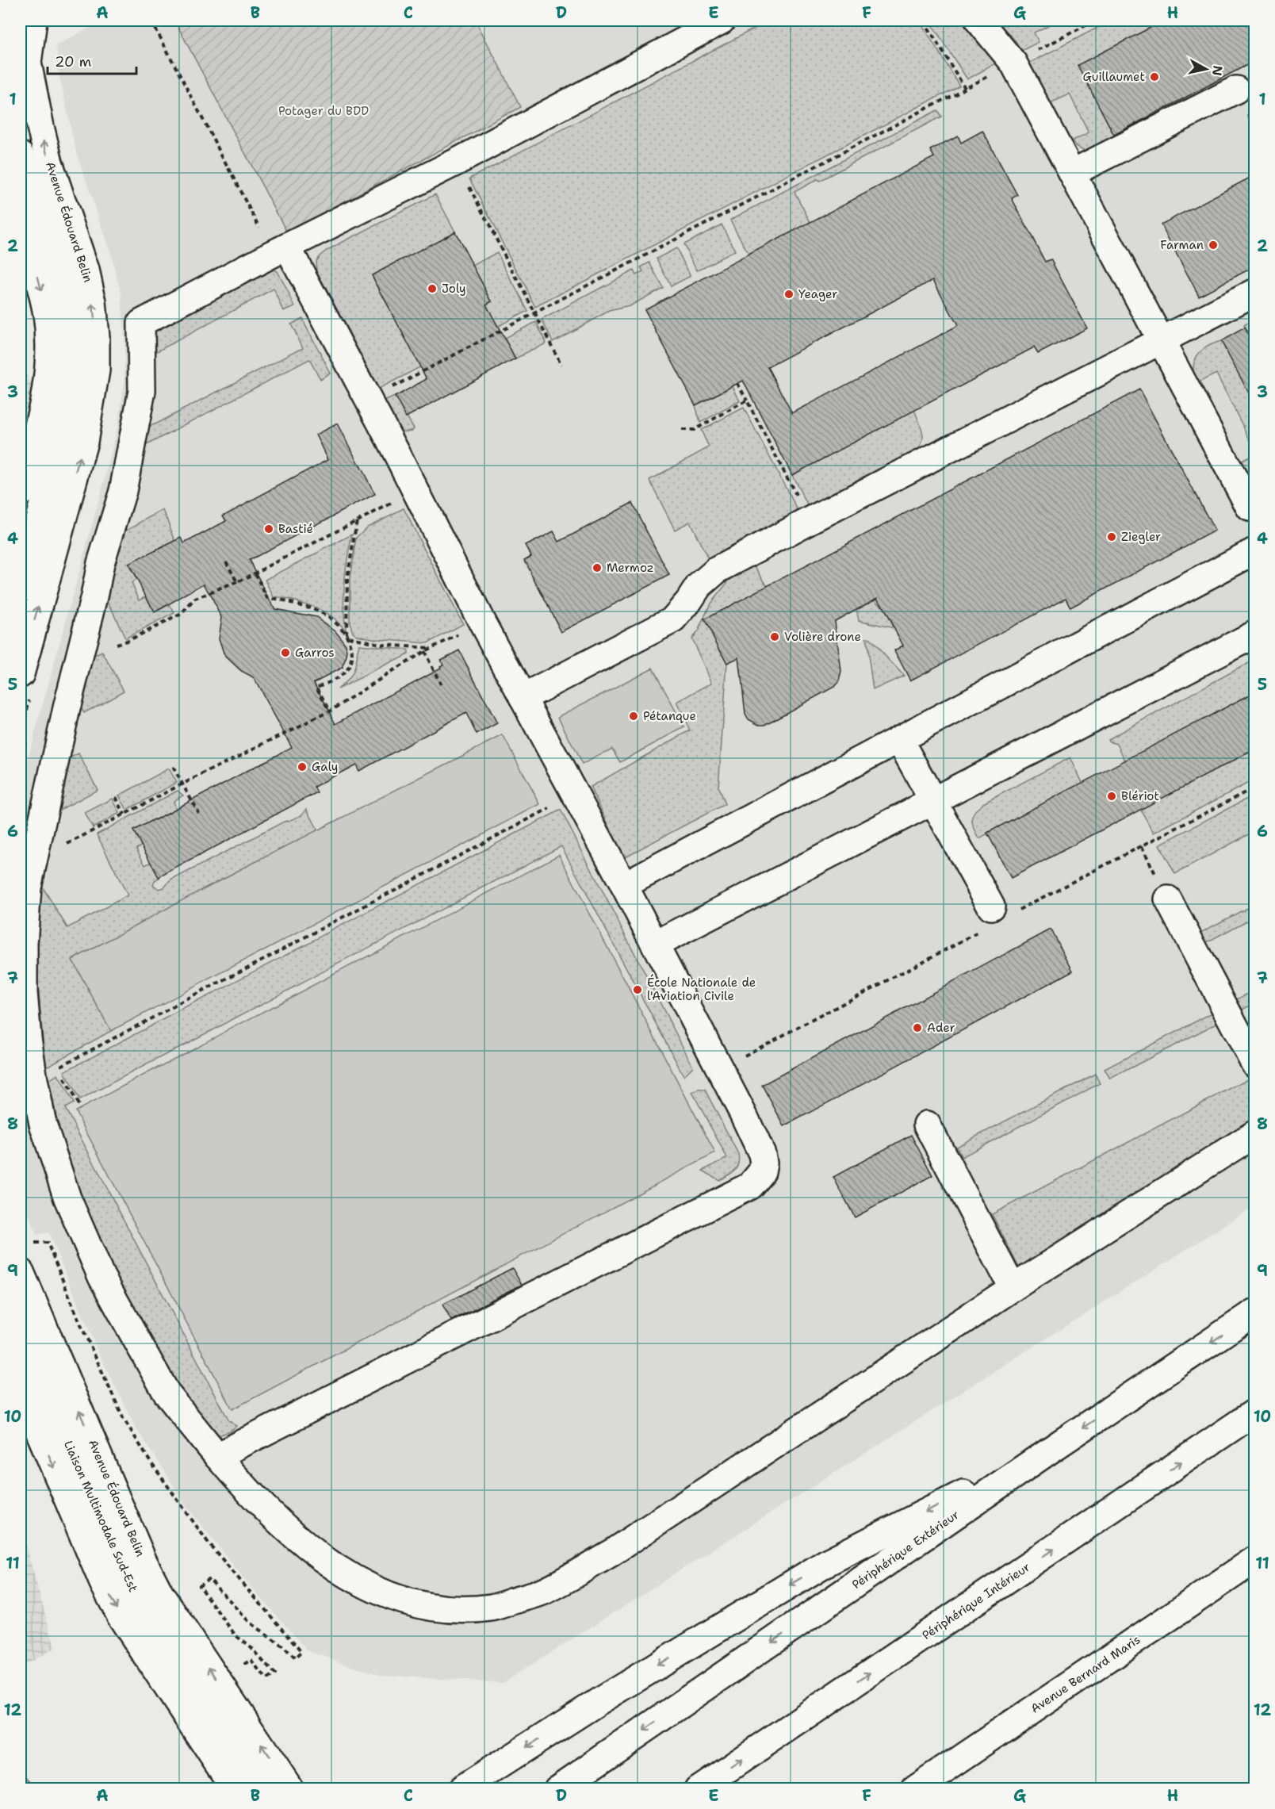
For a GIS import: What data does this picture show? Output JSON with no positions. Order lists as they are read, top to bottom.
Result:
{
  "streets": {
    "main road": [
      "Avenue Édouard Belin",
      "Liaison Multimodale Sud-Est",
      "Périphérique Extérieur",
      "Périphérique Intérieur",
      "Avenue Bernard Maris"
    ]
  },
  "crossings": [
    ["Avenue Édouard Belin", "Liaison Multimodale Sud-Est"]
  ],
  "parks": ["Potager du BDD"],
  "places": [
    "Guillaumet",
    "Farman",
    "Joly",
    "Yeager",
    "Bastié",
    "Ziegler",
    "Mermoz",
    "Volière drone",
    "Garros",
    "Pétanque",
    "Galy",
    "Blériot",
    "École Nationale de l'Aviation Civile",
    "Ader"
  ],
  "scale_bar": "20 m",
  "north": "right",
  "grid": {
    "columns": [
      "A",
      "B",
      "C",
      "D",
      "E",
      "F",
      "G",
      "H"
    ],
    "rows": [
      "1",
      "2",
      "3",
      "4",
      "5",
      "6",
      "7",
      "8",
      "9",
      "10",
      "11",
      "12"
    ]
  }
}
